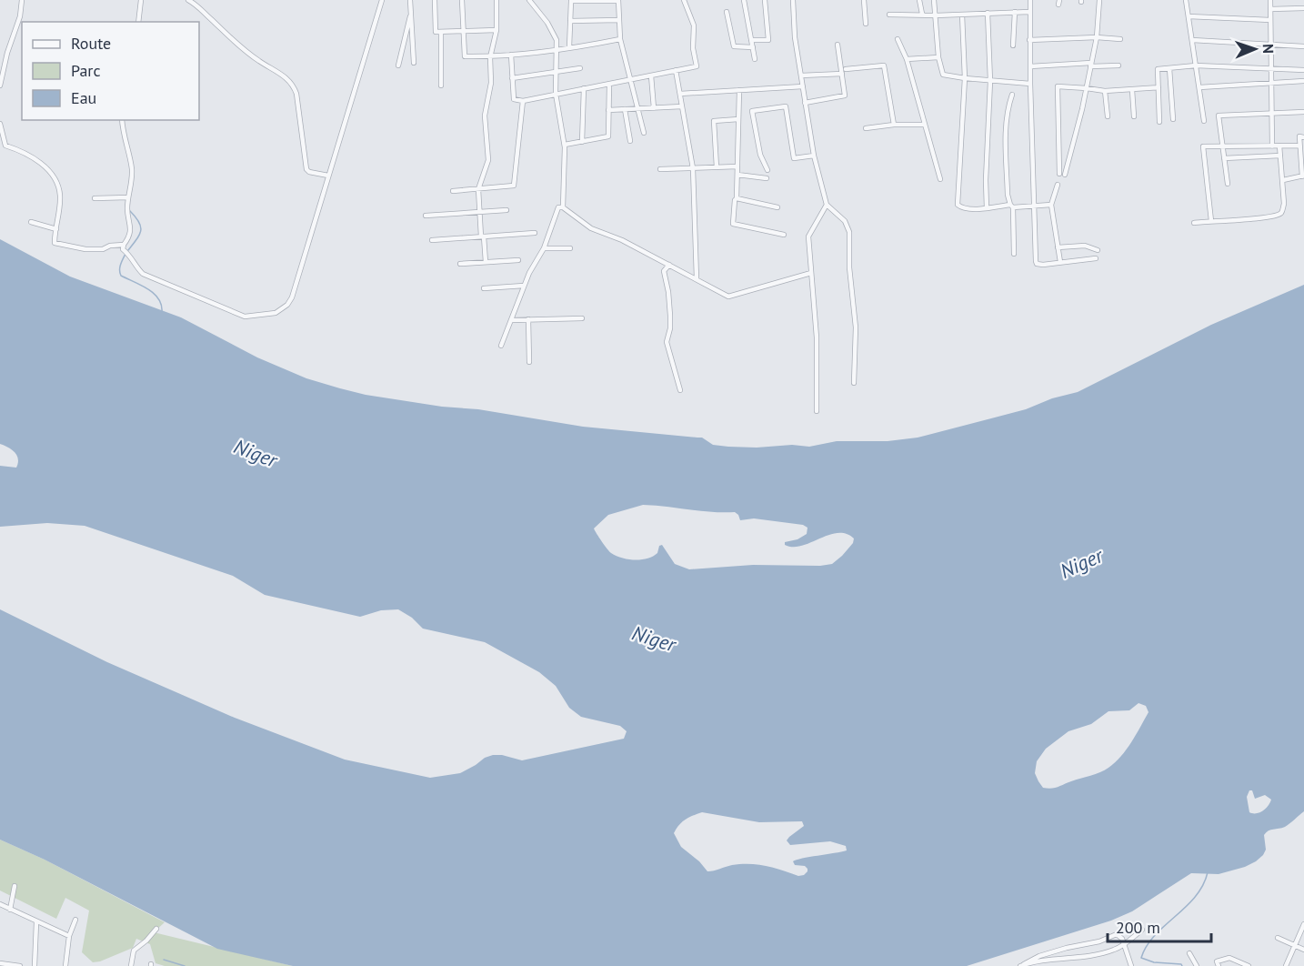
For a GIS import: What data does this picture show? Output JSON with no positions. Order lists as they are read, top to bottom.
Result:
{
  "water": ["Niger"],
  "legend": ["Route", "Parc", "Eau"],
  "scale_bar": "200 m",
  "north": "right"
}
